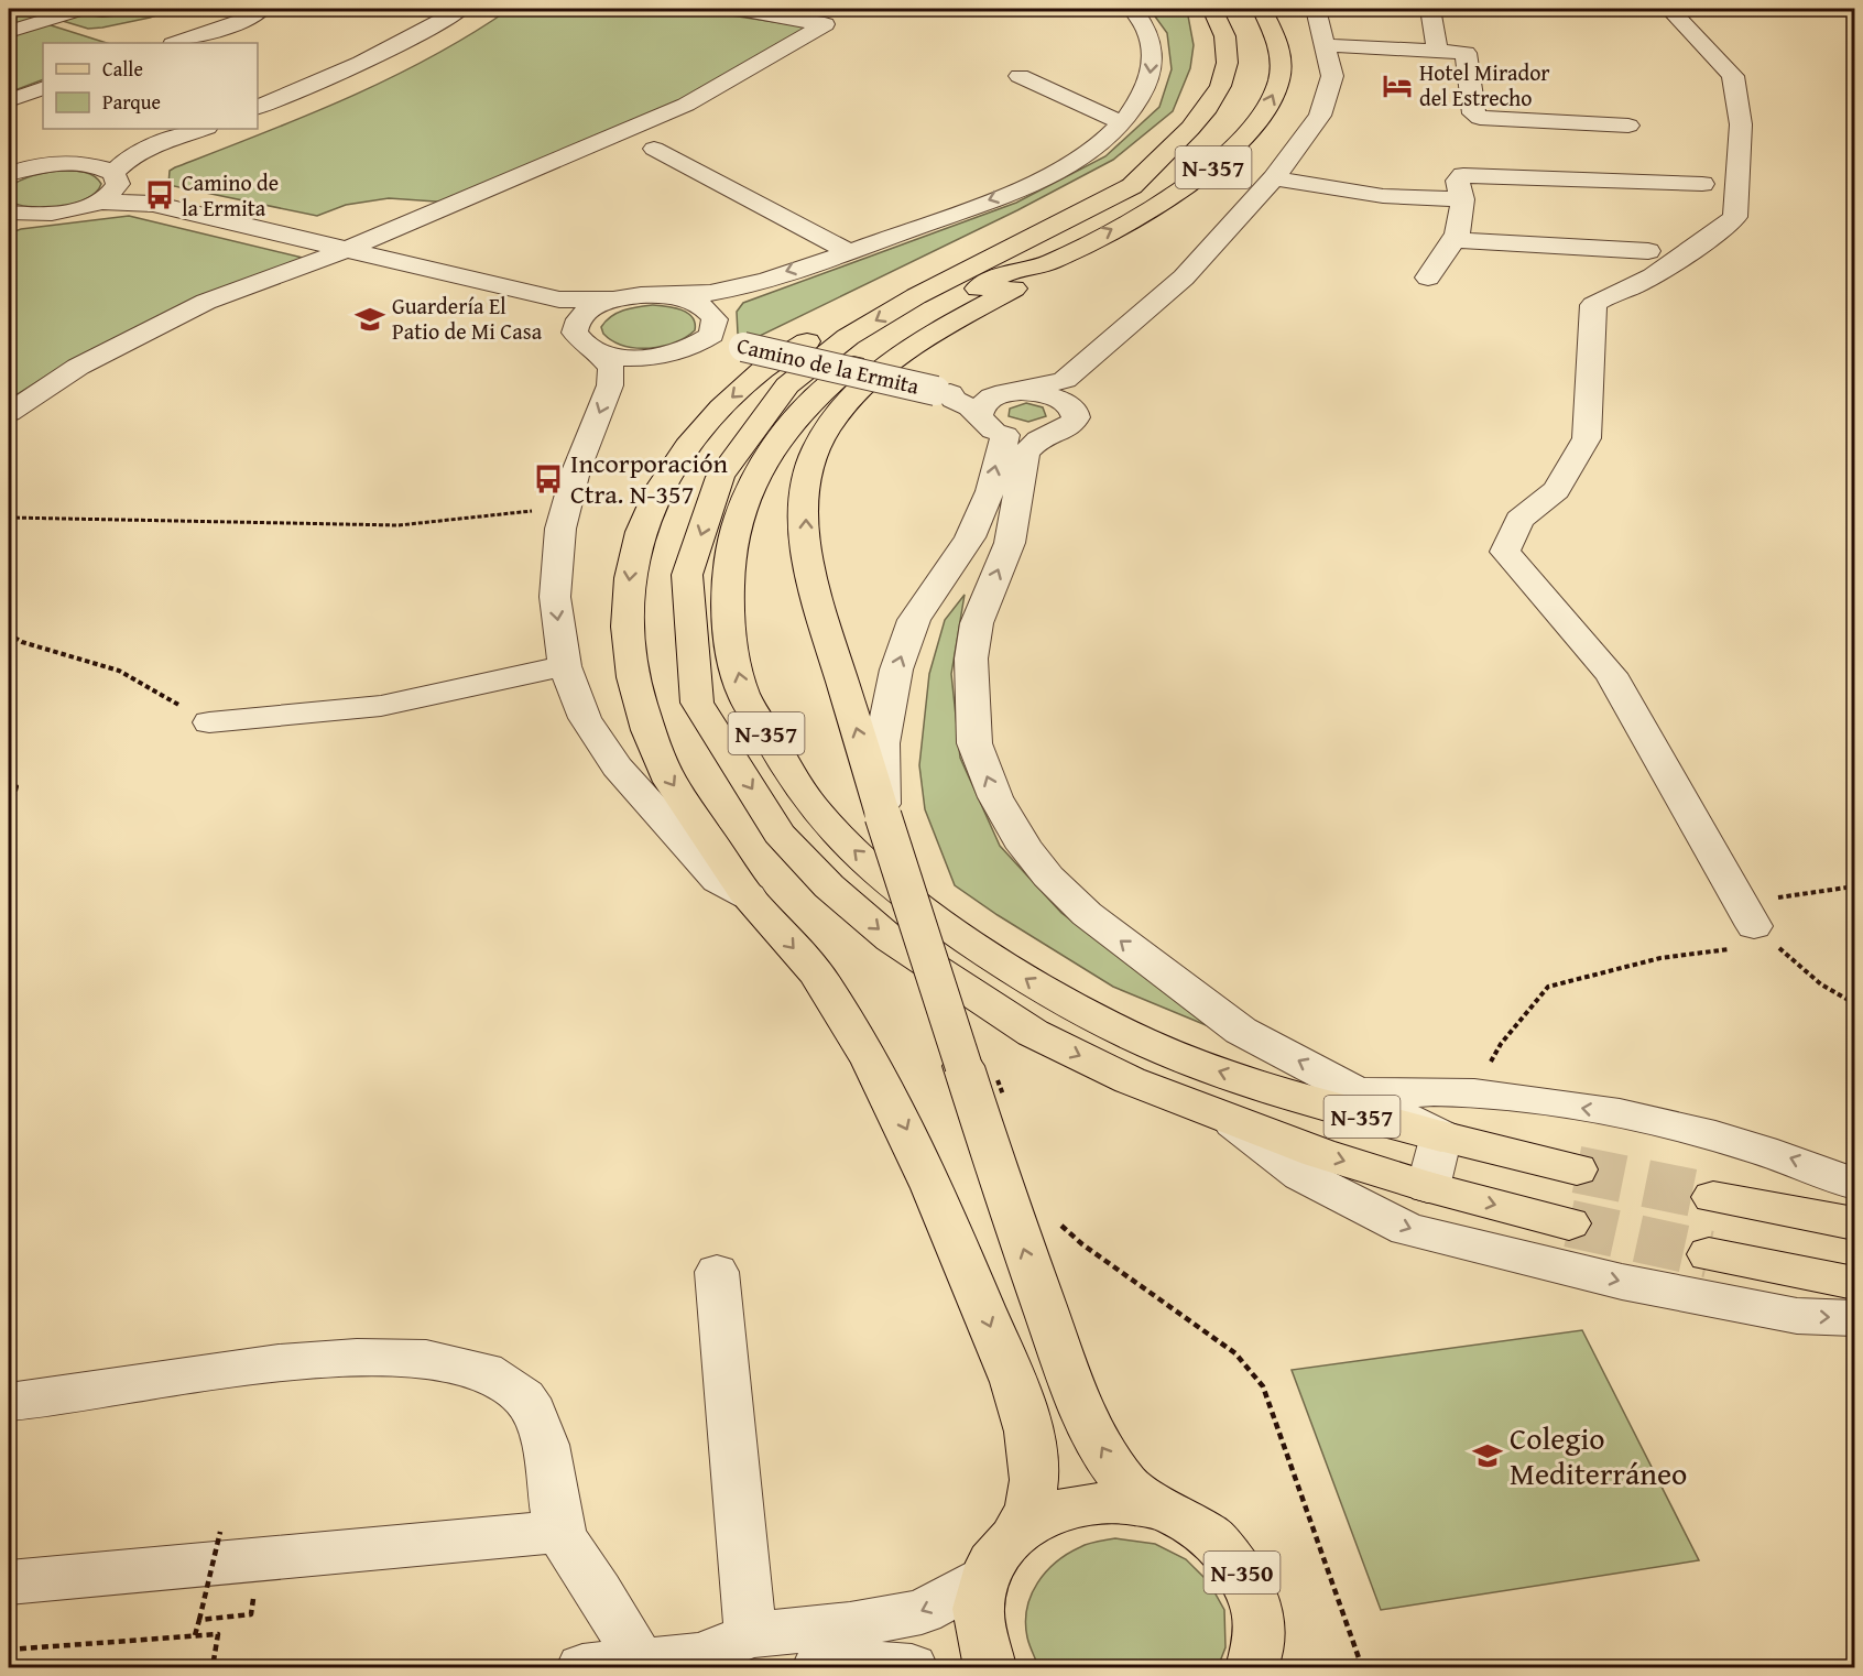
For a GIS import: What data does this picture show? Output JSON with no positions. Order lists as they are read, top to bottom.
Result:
{
  "streets": {
    "main road": ["N-357", "N-350"],
    "street": ["Camino de la Ermita"]
  },
  "places": {
    "hotel": ["Hotel Mirador del Estrecho"],
    "bus stop": ["Camino de la Ermita", "Incorporación Ctra. N-357"],
    "school or university": ["Guardería El Patio de Mi Casa", "Colegio Mediterráneo"]
  },
  "legend": ["Calle", "Parque"]
}
